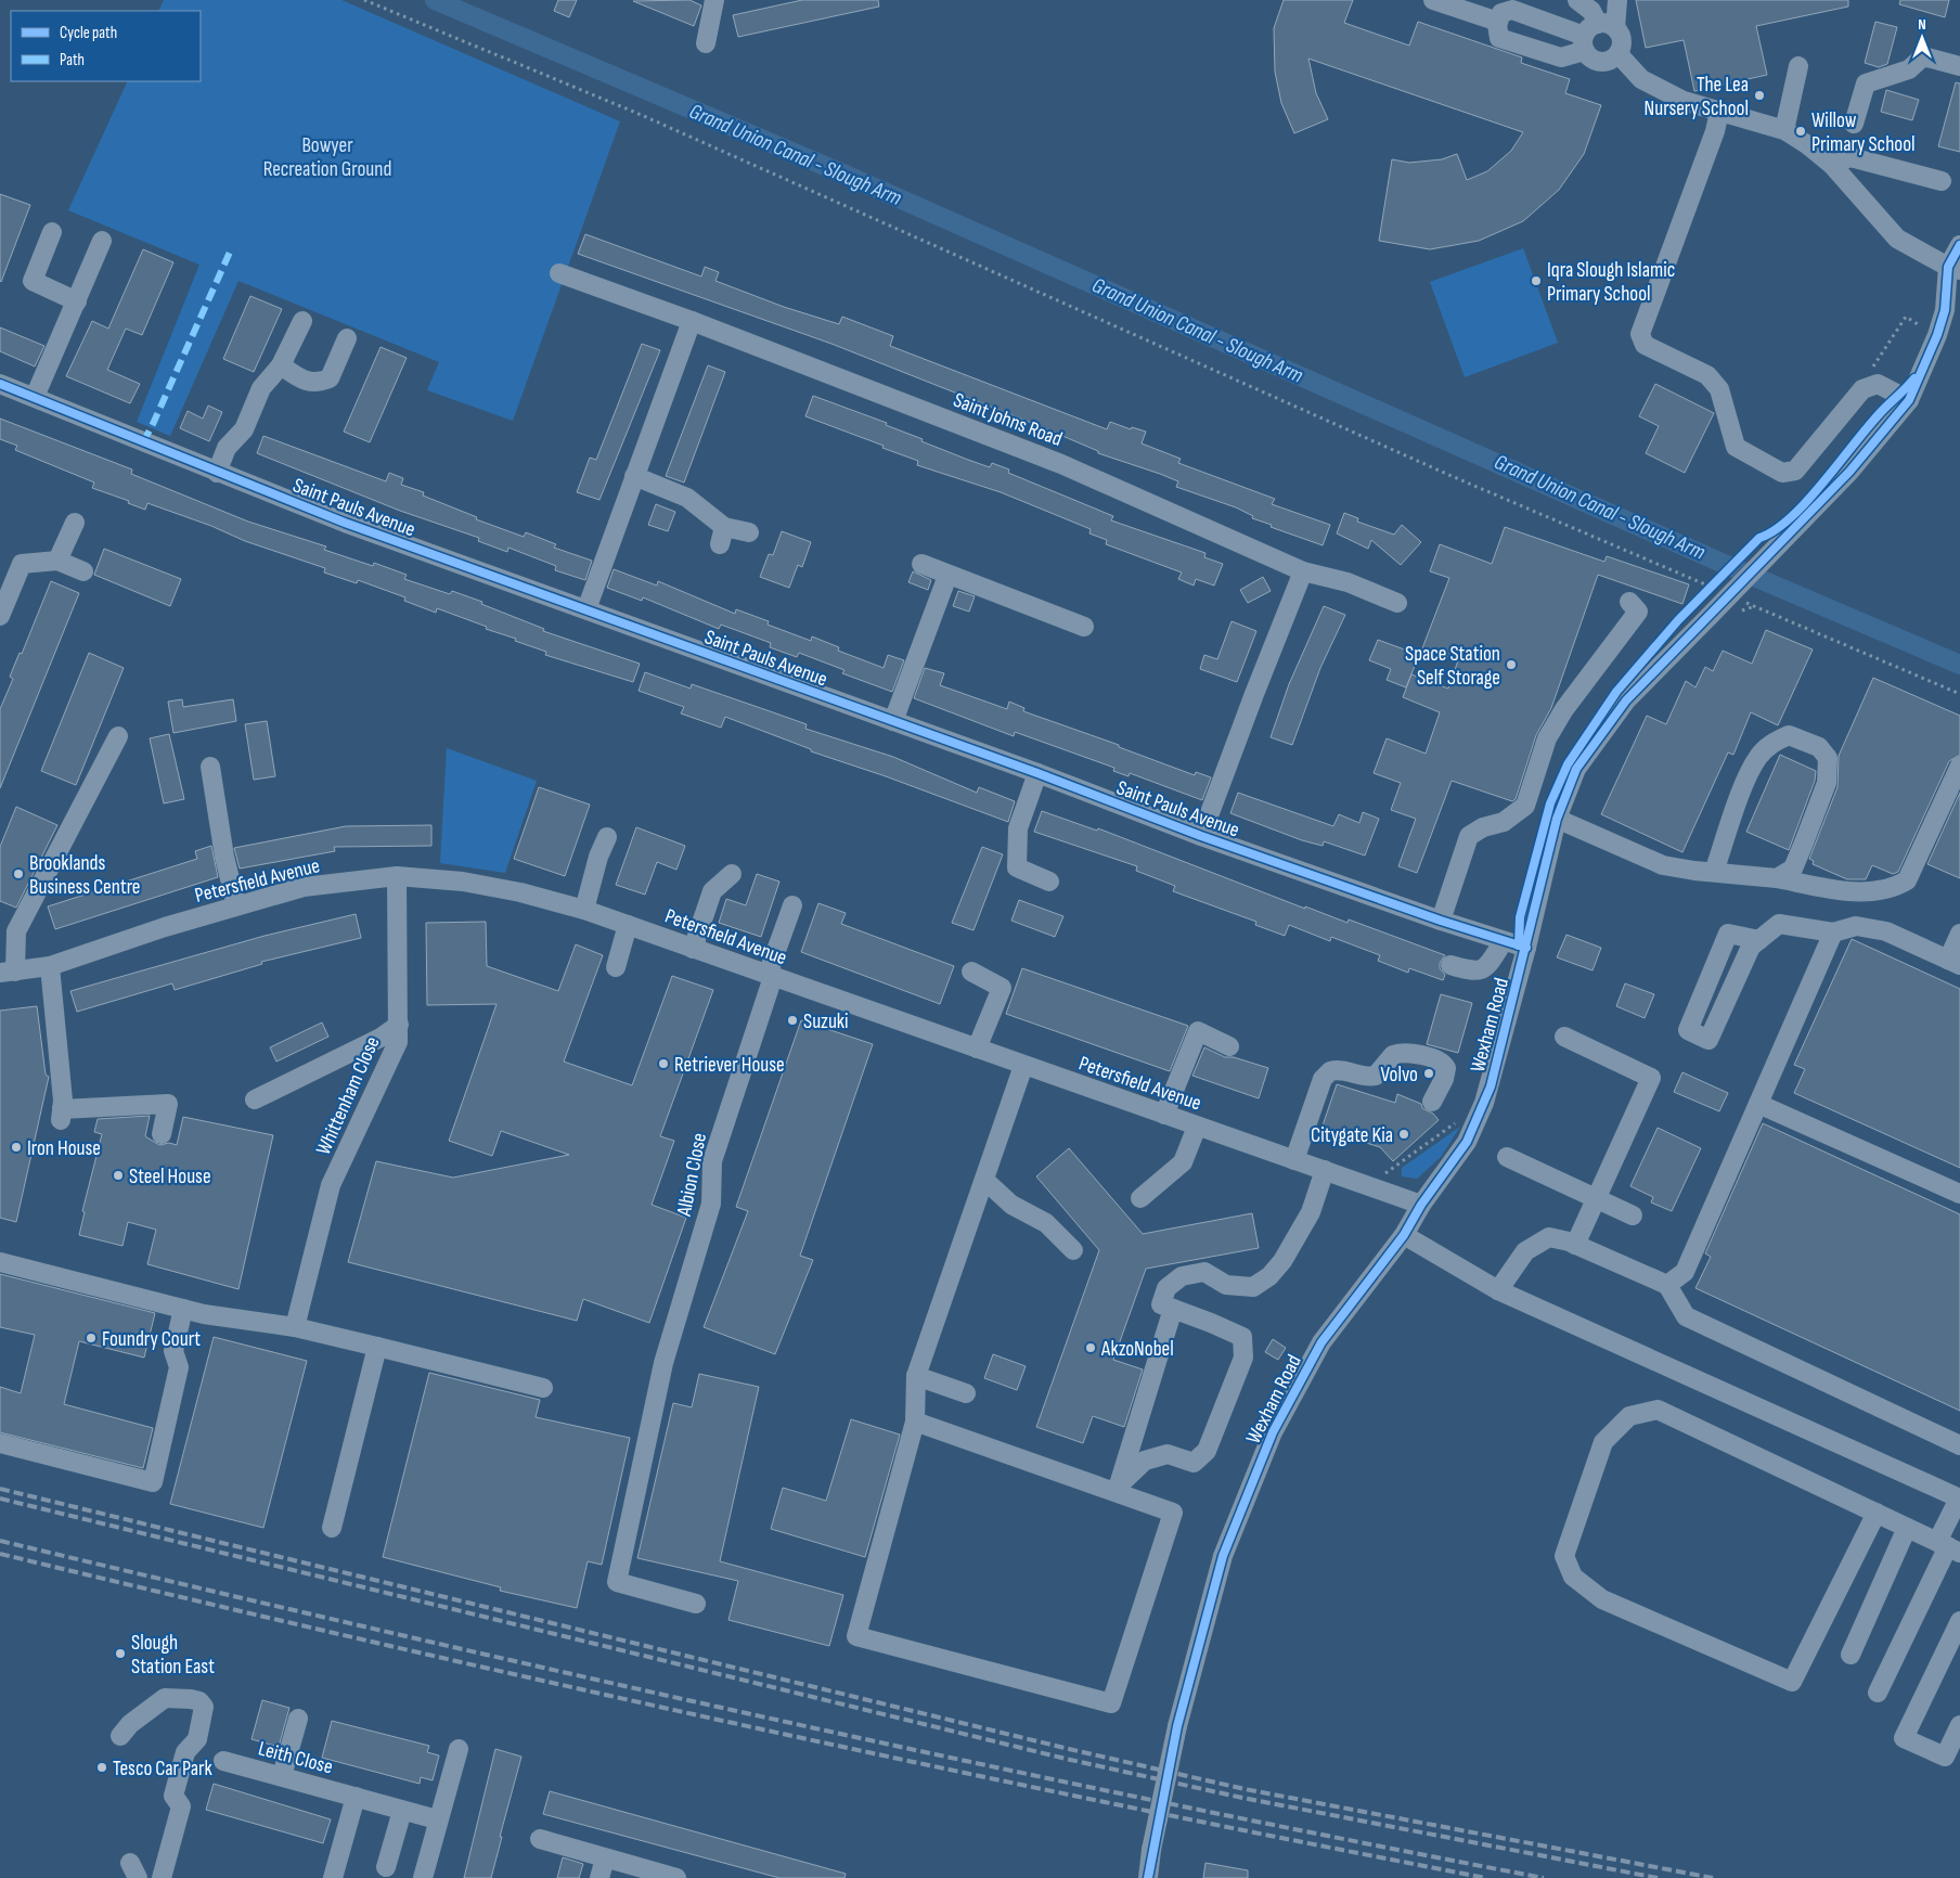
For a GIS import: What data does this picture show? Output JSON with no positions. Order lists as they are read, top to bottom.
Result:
{
  "streets": {
    "street": [
      "Saint Johns Road",
      "Saint Pauls Avenue",
      "Petersfield Avenue",
      "Wexham Road",
      "Whittenham Close",
      "Albion Close",
      "Leith Close"
    ]
  },
  "crossings": [
    ["Saint Pauls Avenue", "Wexham Road"],
    ["Petersfield Avenue", "Wexham Road"],
    ["Petersfield Avenue", "Whittenham Close"],
    ["Petersfield Avenue", "Albion Close"]
  ],
  "water": ["Grand Union Canal - Slough Arm"],
  "parks": ["Bowyer Recreation Ground"],
  "places": [
    "The Lea Nursery School",
    "Willow Primary School",
    "Iqra Slough Islamic Primary School",
    "Space Station Self Storage",
    "Brooklands Business Centre",
    "Suzuki",
    "Retriever House",
    "Volvo",
    "Citygate Kia",
    "Iron House",
    "Steel House",
    "Foundry Court",
    "AkzoNobel",
    "Slough Station East",
    "Tesco Car Park"
  ],
  "legend": ["Cycle path", "Path"],
  "north": "top"
}
